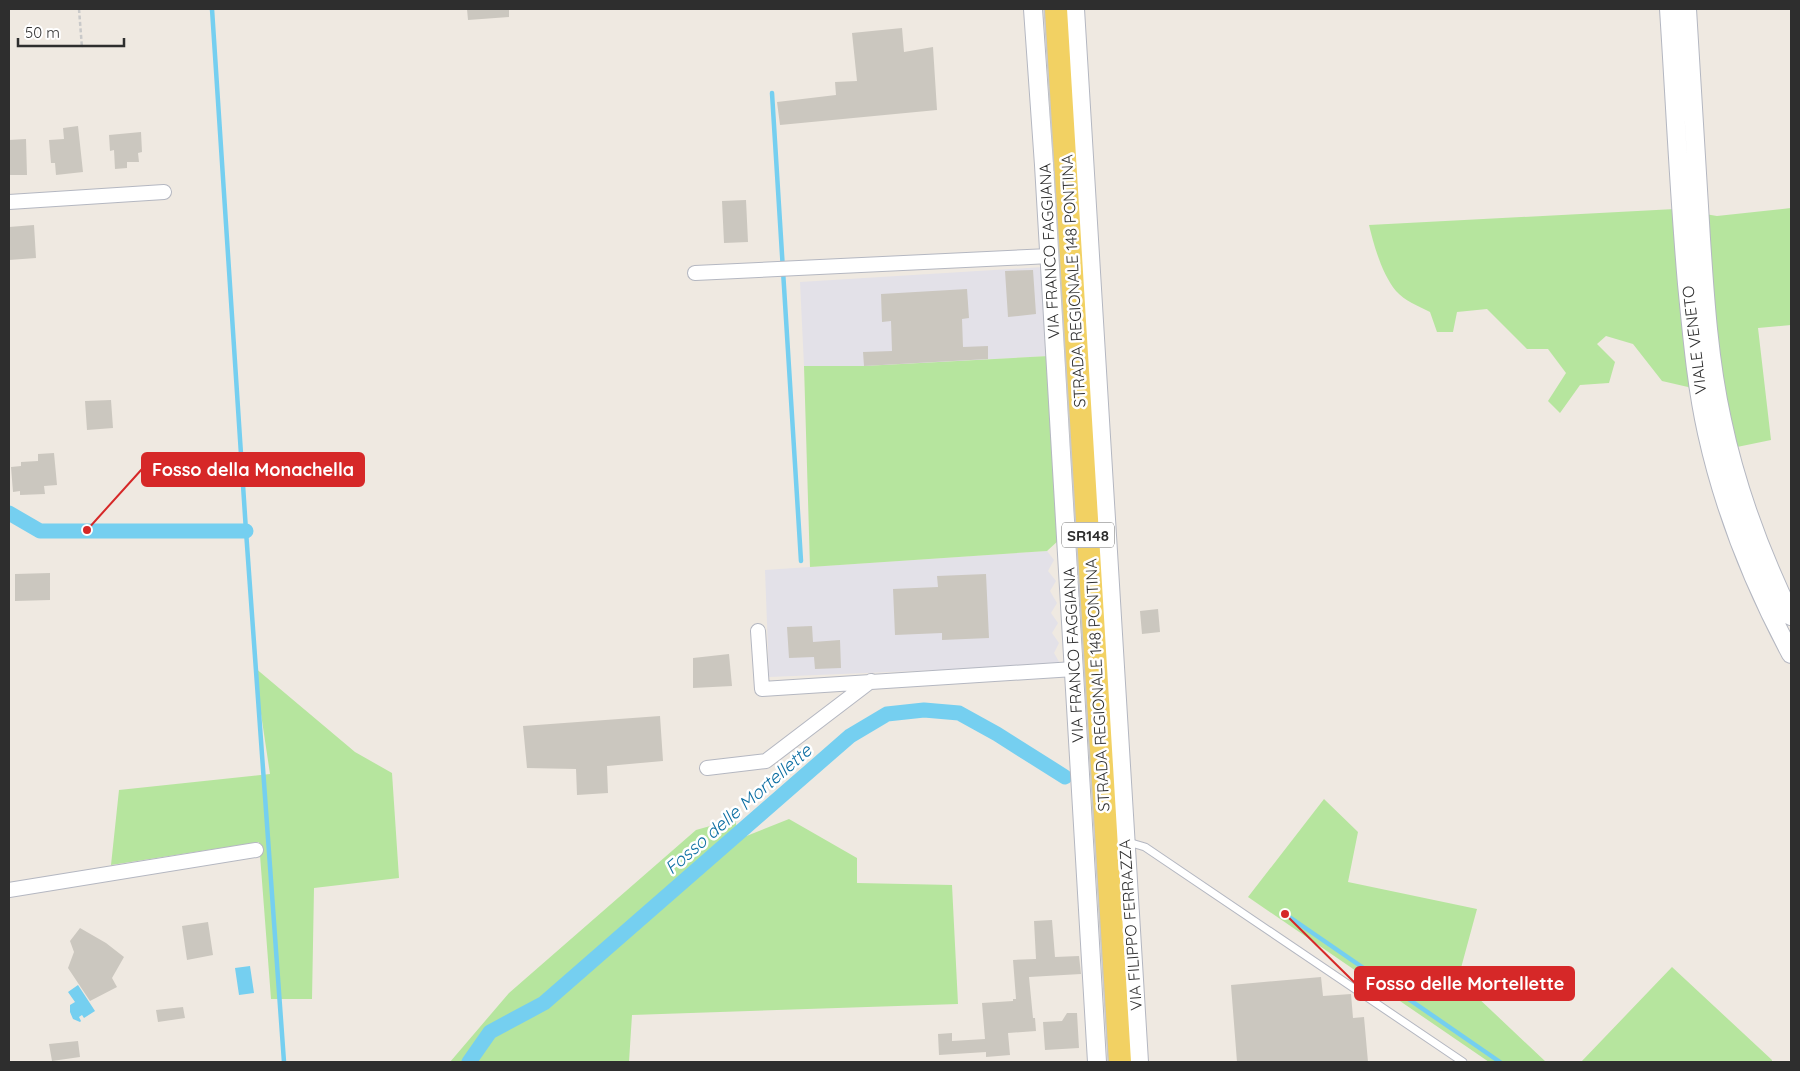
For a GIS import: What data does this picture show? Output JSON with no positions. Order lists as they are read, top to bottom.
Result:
{
  "streets": {
    "main road": ["STRADA REGIONALE 148 PONTINA", "SR148"],
    "street": ["VIA FRANCO FAGGIANA", "VIALE VENETO", "VIA FILIPPO FERRAZZA"]
  },
  "water": ["Fosso delle Mortellette"],
  "places": ["Fosso della Monachella", "Fosso delle Mortellette"],
  "scale_bar": "50 m"
}
